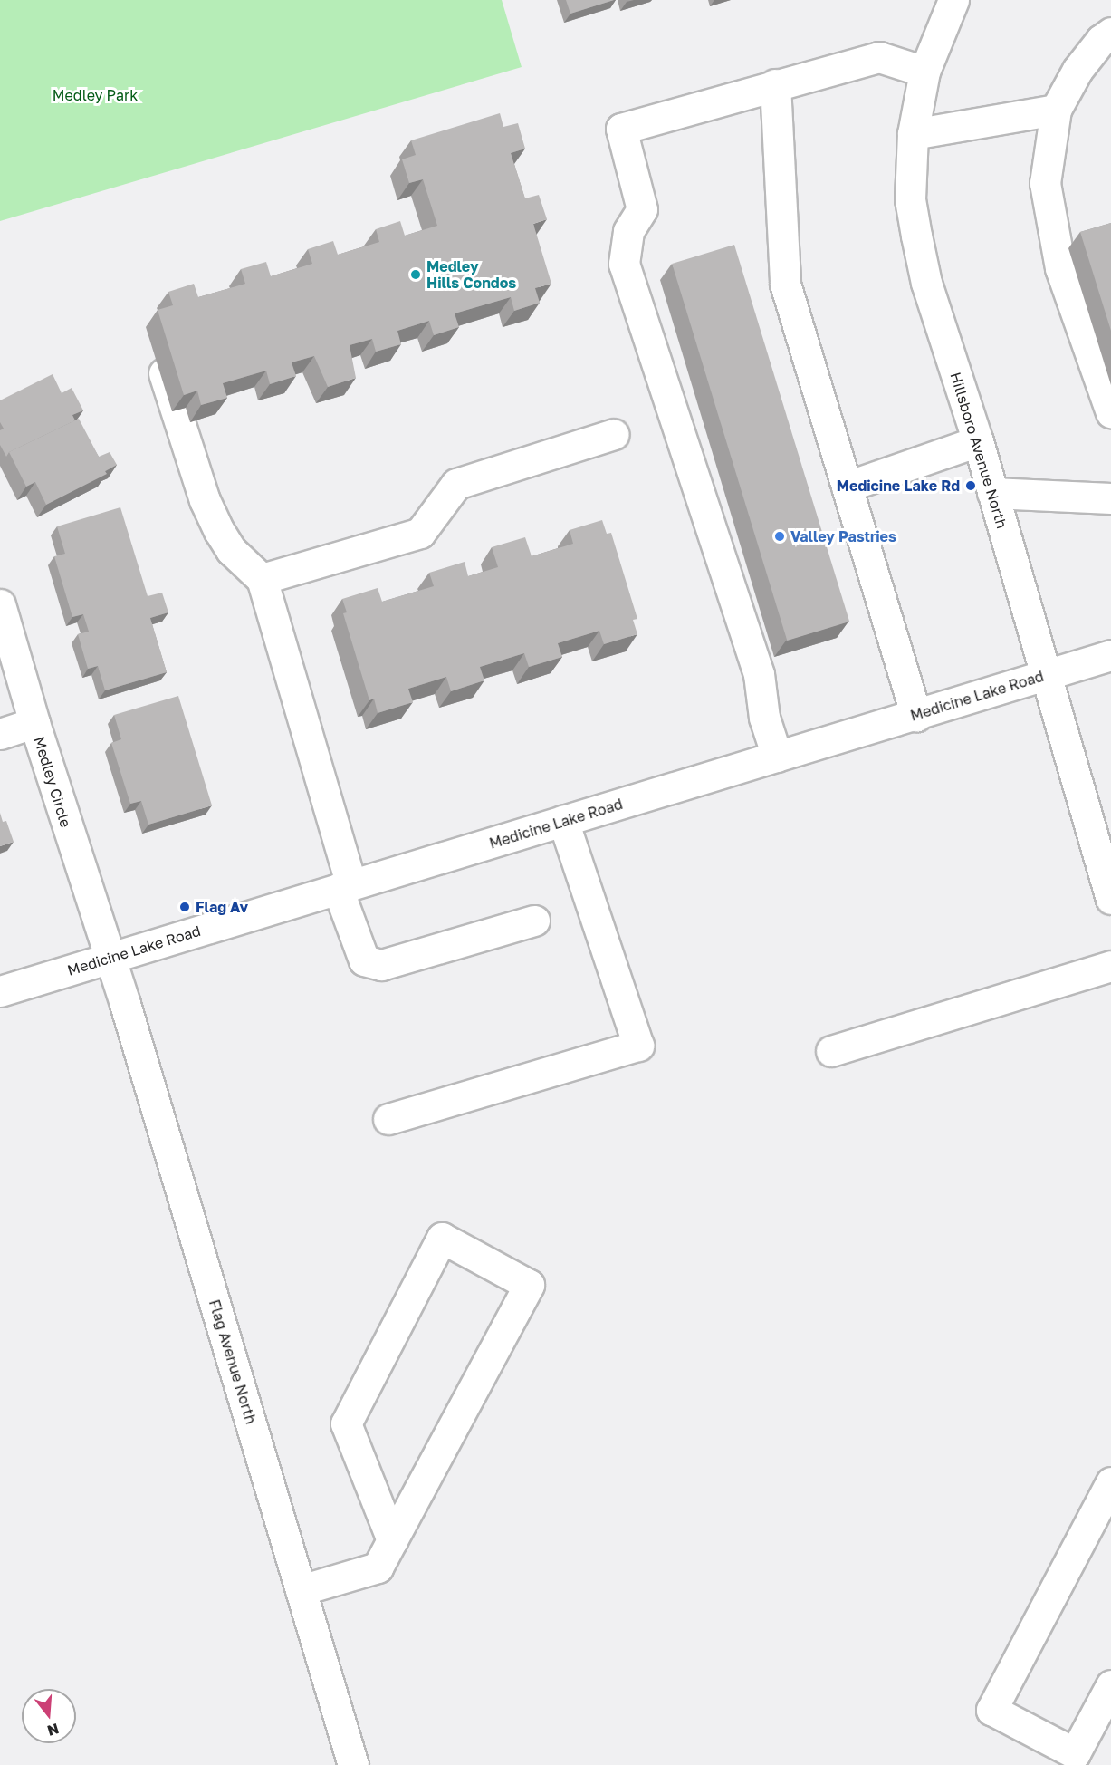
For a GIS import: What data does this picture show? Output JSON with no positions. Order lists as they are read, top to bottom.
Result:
{
  "streets": {
    "street": [
      "Hillsboro Avenue North",
      "Medicine Lake Road",
      "Medley Circle",
      "Flag Avenue North"
    ]
  },
  "crossings": [
    ["Hillsboro Avenue North", "Medicine Lake Road"],
    ["Medicine Lake Road", "Medley Circle"],
    ["Medicine Lake Road", "Flag Avenue North"],
    ["Medley Circle", "Flag Avenue North"]
  ],
  "parks": ["Medley Park"],
  "places": [
    "Medley Hills Condos",
    "Medicine Lake Rd",
    "Valley Pastries",
    "Flag Av"
  ],
  "north": "bottom"
}
